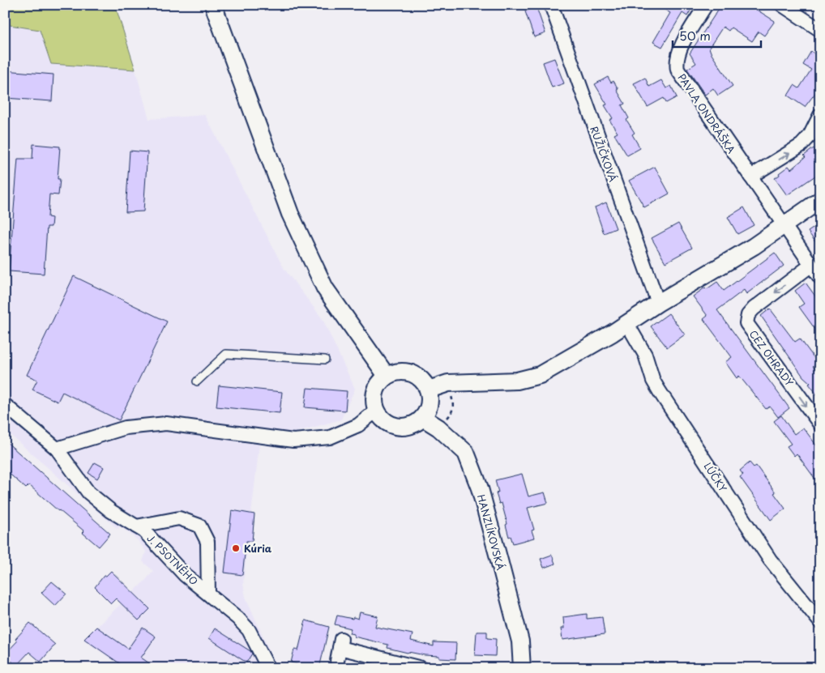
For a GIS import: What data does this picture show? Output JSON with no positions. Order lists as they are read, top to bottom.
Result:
{
  "streets": {
    "street": [
      "PAVLA ONDRÁŠKA",
      "RUŽIČKOVÁ",
      "CEZ OHRADY",
      "LÚČKY",
      "HANZLÍKOVSKÁ",
      "J. PSOTNÉHO"
    ]
  },
  "places": ["Kúria"],
  "scale_bar": "50 m"
}
